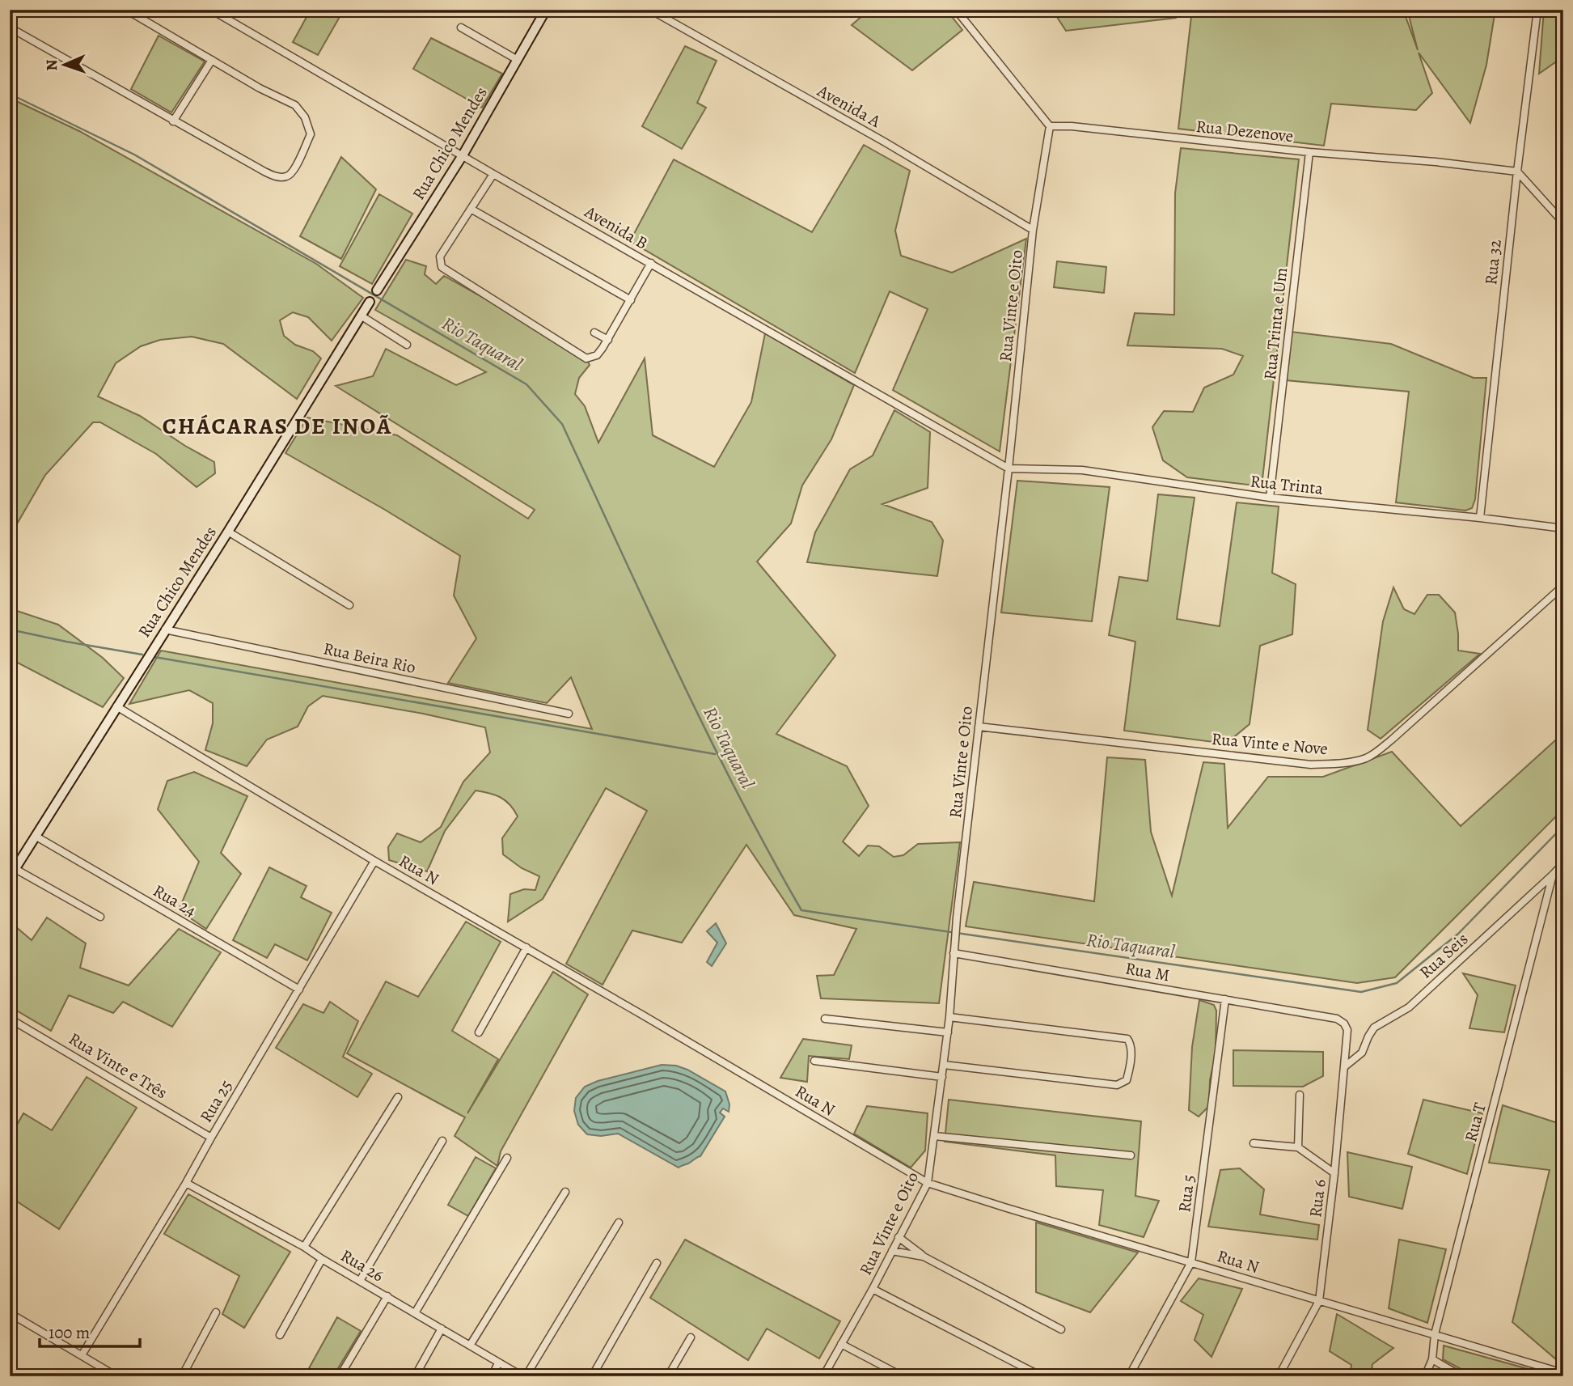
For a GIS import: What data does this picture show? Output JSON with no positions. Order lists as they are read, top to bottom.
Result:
{
  "streets": {
    "main road": ["Rua Chico Mendes"],
    "street": [
      "Avenida A",
      "Rua Dezenove",
      "Avenida B",
      "Rua 32",
      "Rua Vinte e Oito",
      "Rua Trinta e Um",
      "Rua Trinta",
      "Rua Beira Rio",
      "Rua Vinte e Nove",
      "Rua N",
      "Rua 24",
      "Rua Seis",
      "Rua M",
      "Rua Vinte e Três",
      "Rua 25",
      "Rua T",
      "Rua 5",
      "Rua 6",
      "Rua 26"
    ]
  },
  "crossings": [
    ["Avenida A", "Rua Vinte e Oito"],
    ["Rua Dezenove", "Rua 32"],
    ["Rua Dezenove", "Rua Vinte e Oito"],
    ["Rua Dezenove", "Rua Trinta e Um"],
    ["Rua Chico Mendes", "Avenida B"],
    ["Rua Chico Mendes", "Rua Beira Rio"],
    ["Rua Chico Mendes", "Rua N"],
    ["Rua Chico Mendes", "Rua 24"],
    ["Avenida B", "Rua Vinte e Oito"],
    ["Avenida B", "Rua Trinta"],
    ["Rua 32", "Rua Trinta"],
    ["Rua Vinte e Oito", "Rua Trinta"],
    ["Rua Vinte e Oito", "Rua Vinte e Nove"],
    ["Rua Vinte e Oito", "Rua N"],
    ["Rua Vinte e Oito", "Rua M"],
    ["Rua Trinta e Um", "Rua Trinta"],
    ["Rua N", "Rua 25"],
    ["Rua N", "Rua T"],
    ["Rua N", "Rua 5"],
    ["Rua N", "Rua 6"],
    ["Rua 24", "Rua 25"],
    ["Rua Seis", "Rua T"],
    ["Rua Seis", "Rua 6"],
    ["Rua M", "Rua 5"],
    ["Rua M", "Rua 6"],
    ["Rua Vinte e Três", "Rua 25"],
    ["Rua 25", "Rua 26"]
  ],
  "districts": ["CHÁCARAS DE INOÃ"],
  "water": ["Rio Taquaral"],
  "scale_bar": "100 m",
  "north": "left"
}
